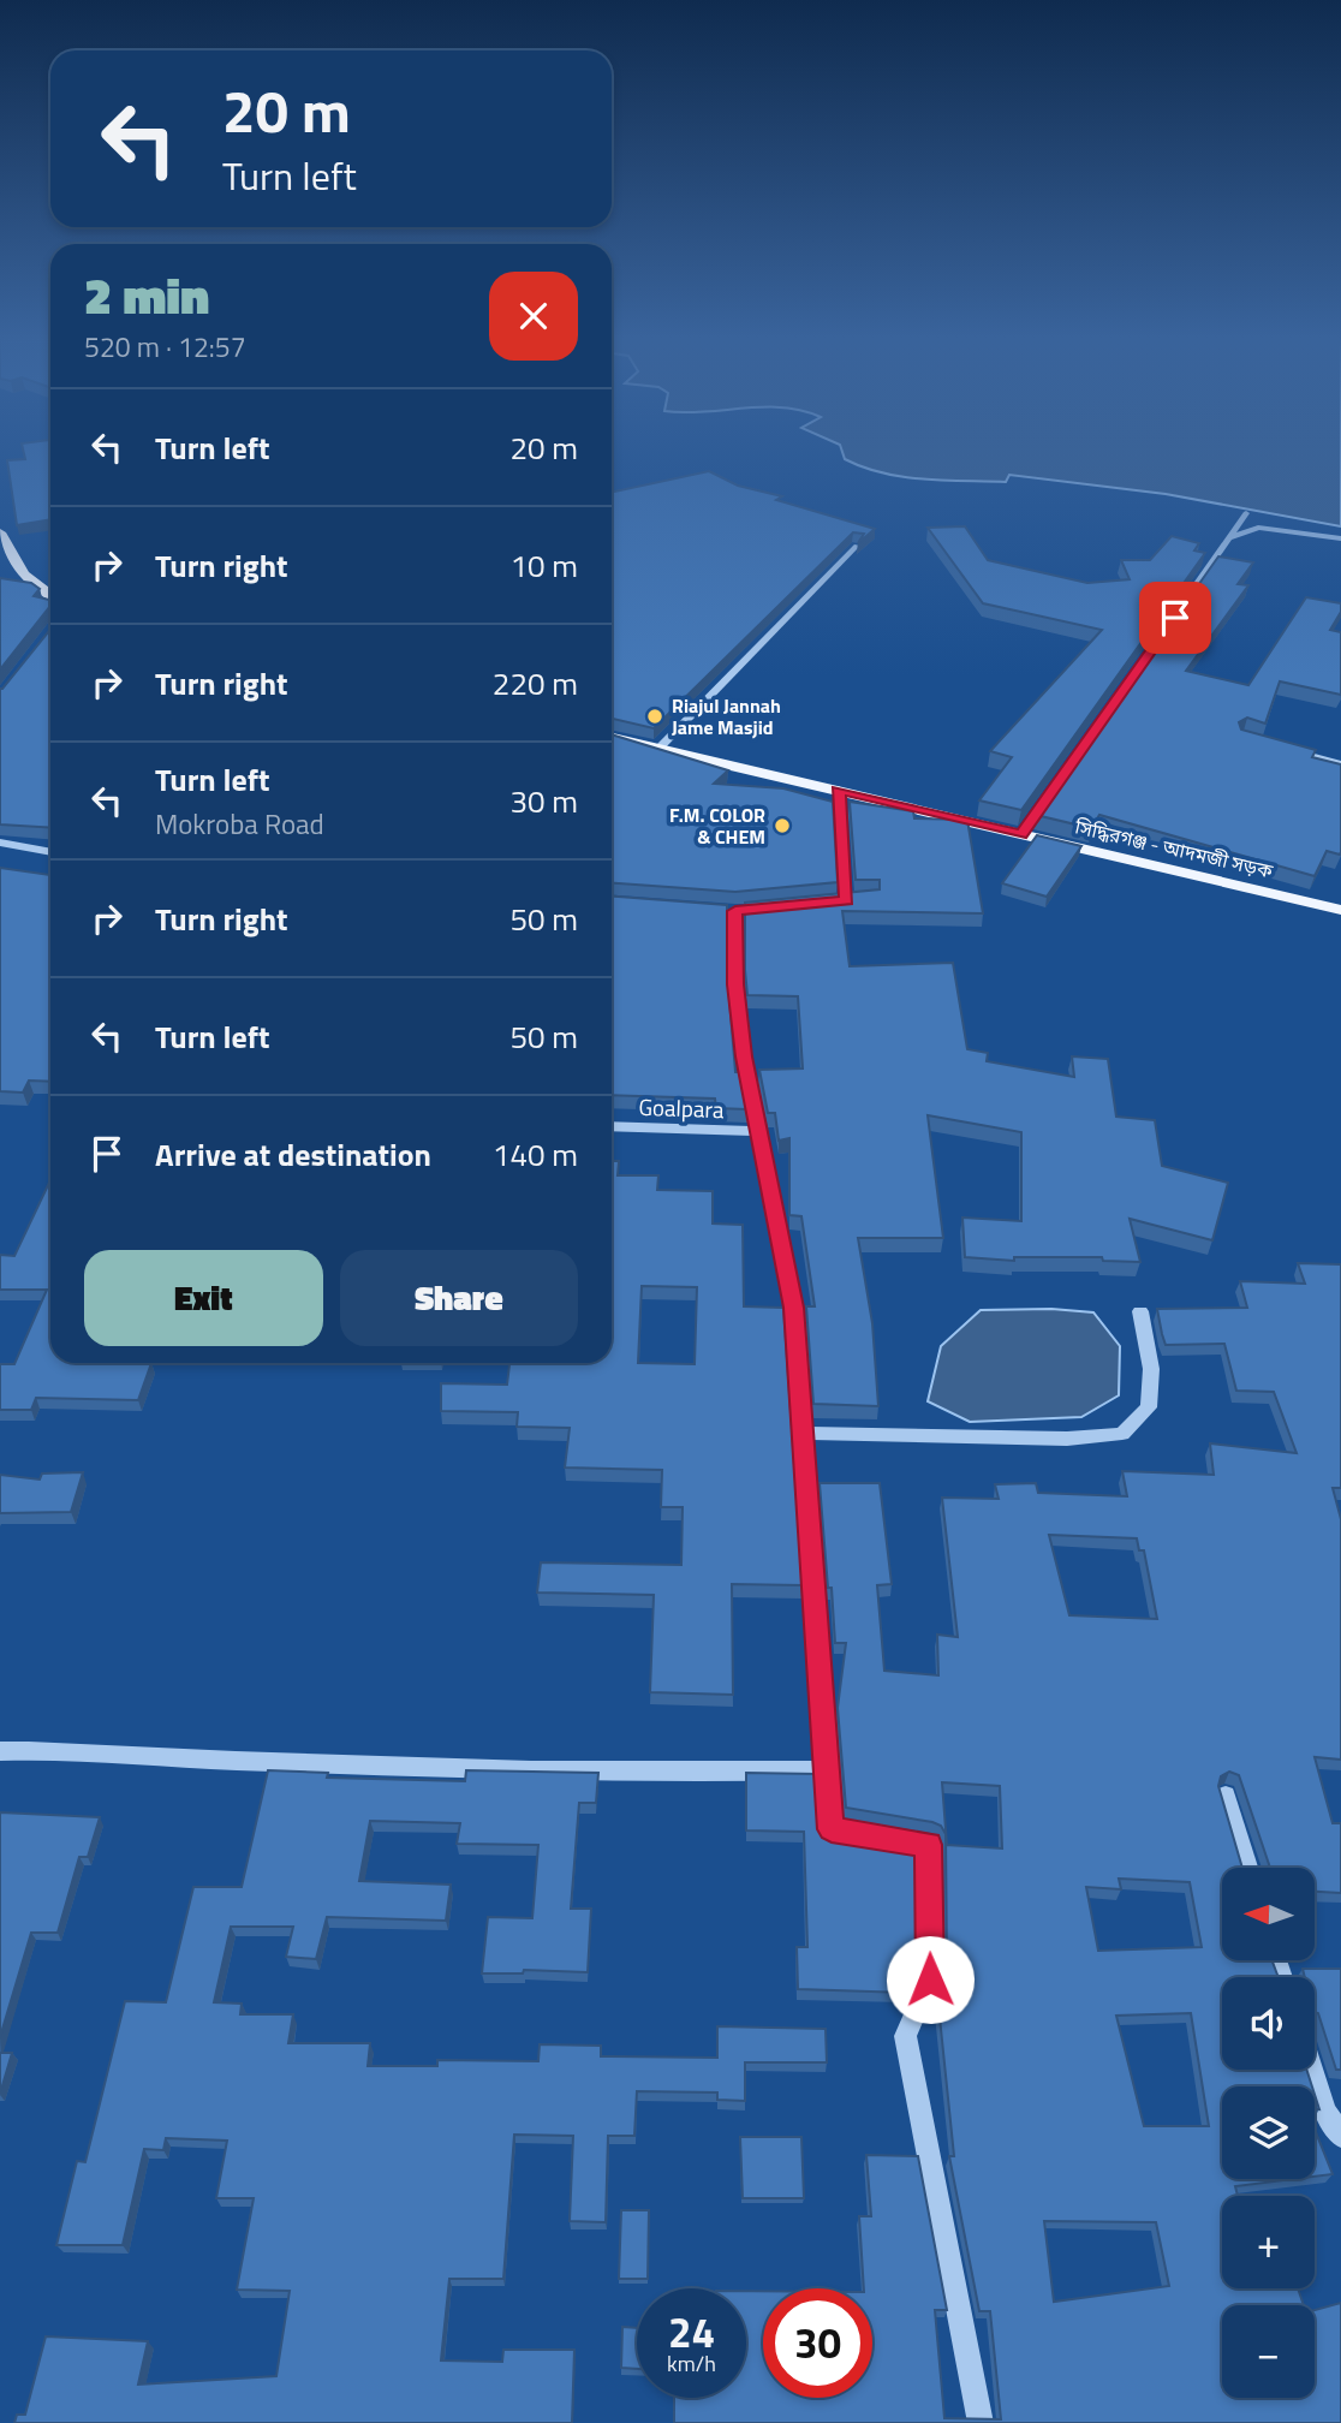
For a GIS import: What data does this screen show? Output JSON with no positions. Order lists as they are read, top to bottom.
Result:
{
  "streets": {
    "main road": ["সিদ্ধিরগঞ্জ - আদমজী সড়ক"],
    "street": ["Goalpara"]
  },
  "places": ["Riajul Jannah Jame Masjid", "F.M. COLOR & CHEM"],
  "north": "left",
  "page": {
    "turn": ["20 m", "Turn left"],
    "heading": ["2 min", "520 m · 12:57"],
    "list": [
      {
        "name": "Turn left",
        "value": "20 m"
      },
      {
        "name": "Turn right",
        "value": "10 m"
      },
      {
        "name": "Turn right",
        "value": "220 m"
      },
      {
        "name": "Turn left",
        "note": "Mokroba Road",
        "value": "30 m"
      },
      {
        "name": "Turn right",
        "value": "50 m"
      },
      {
        "name": "Turn left",
        "value": "50 m"
      },
      {
        "name": "Arrive at destination",
        "value": "140 m"
      }
    ],
    "buttons": ["Exit", "Share"],
    "map_buttons": ["+", "−"],
    "speed": "24 km/h",
    "limit": "30"
  }
}
